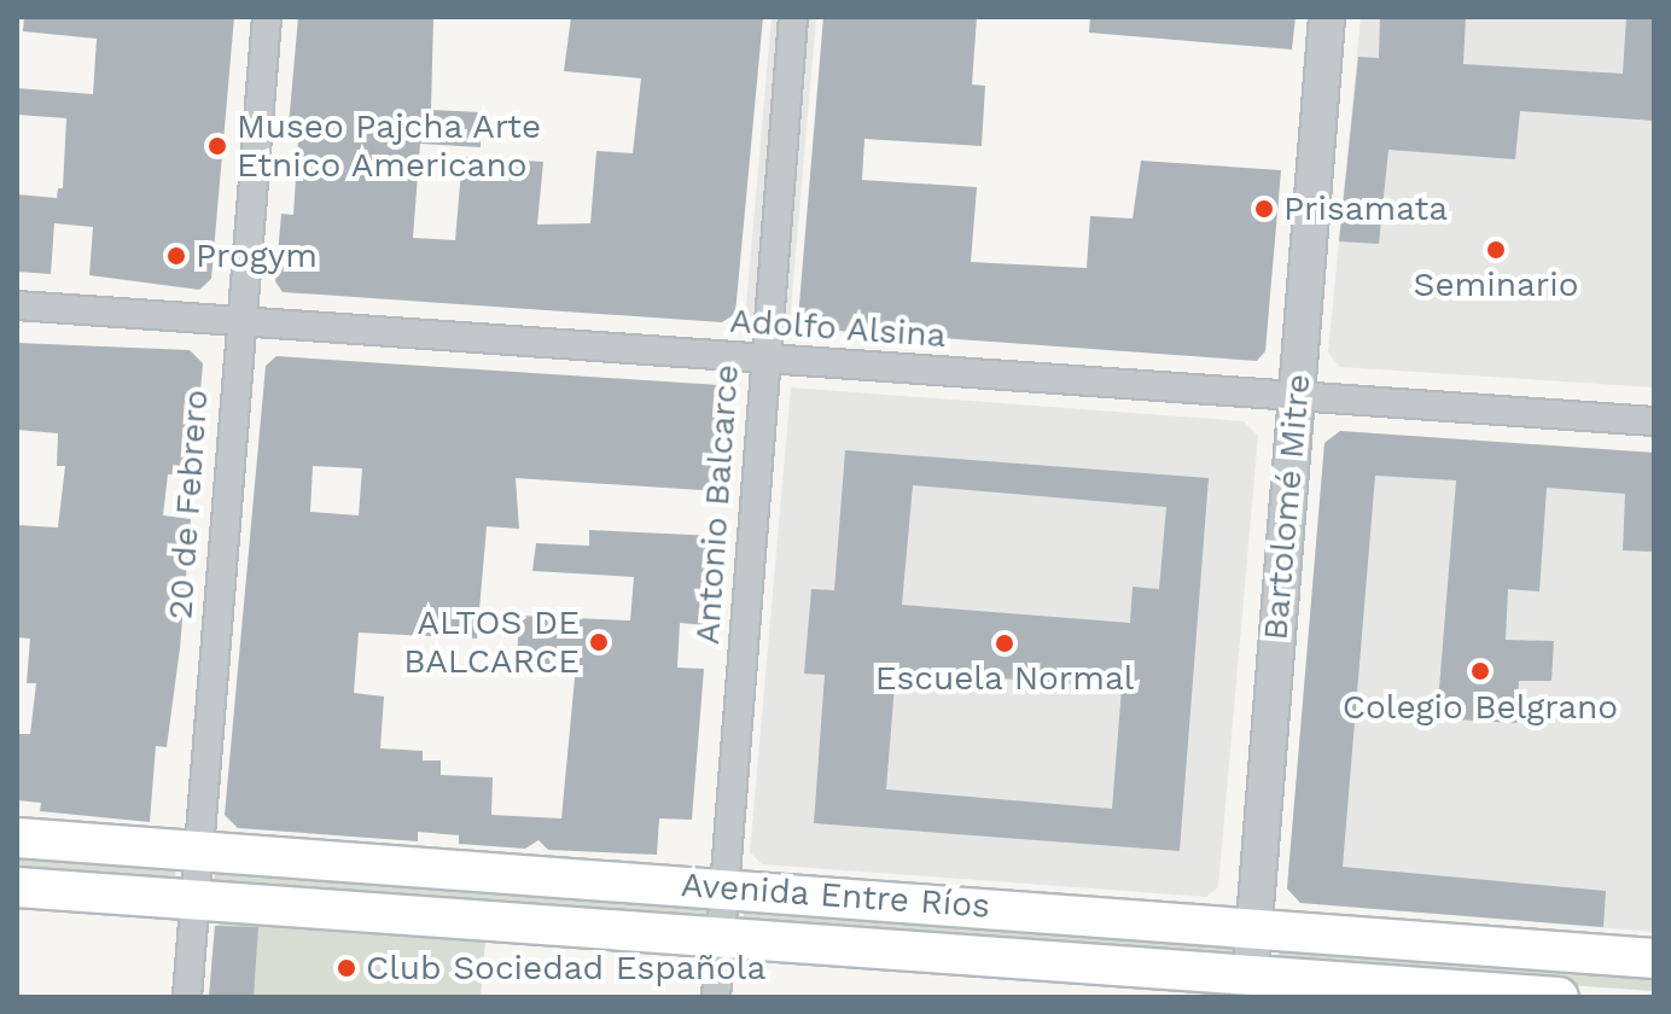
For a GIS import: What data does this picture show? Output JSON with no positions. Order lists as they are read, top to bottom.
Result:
{
  "streets": {
    "main road": ["Avenida Entre Ríos"],
    "street": [
      "Adolfo Alsina",
      "20 de Febrero",
      "Antonio Balcarce",
      "Bartolomé Mitre"
    ]
  },
  "crossings": [
    ["Adolfo Alsina", "20 de Febrero"],
    ["Adolfo Alsina", "Antonio Balcarce"],
    ["Adolfo Alsina", "Bartolomé Mitre"],
    ["20 de Febrero", "Avenida Entre Ríos"],
    ["Antonio Balcarce", "Avenida Entre Ríos"],
    ["Bartolomé Mitre", "Avenida Entre Ríos"]
  ],
  "places": [
    "Museo Pajcha Arte Etnico Americano",
    "Prisamata",
    "Seminario",
    "Progym",
    "ALTOS DE BALCARCE",
    "Escuela Normal",
    "Colegio Belgrano",
    "Club Sociedad Española"
  ]
}
